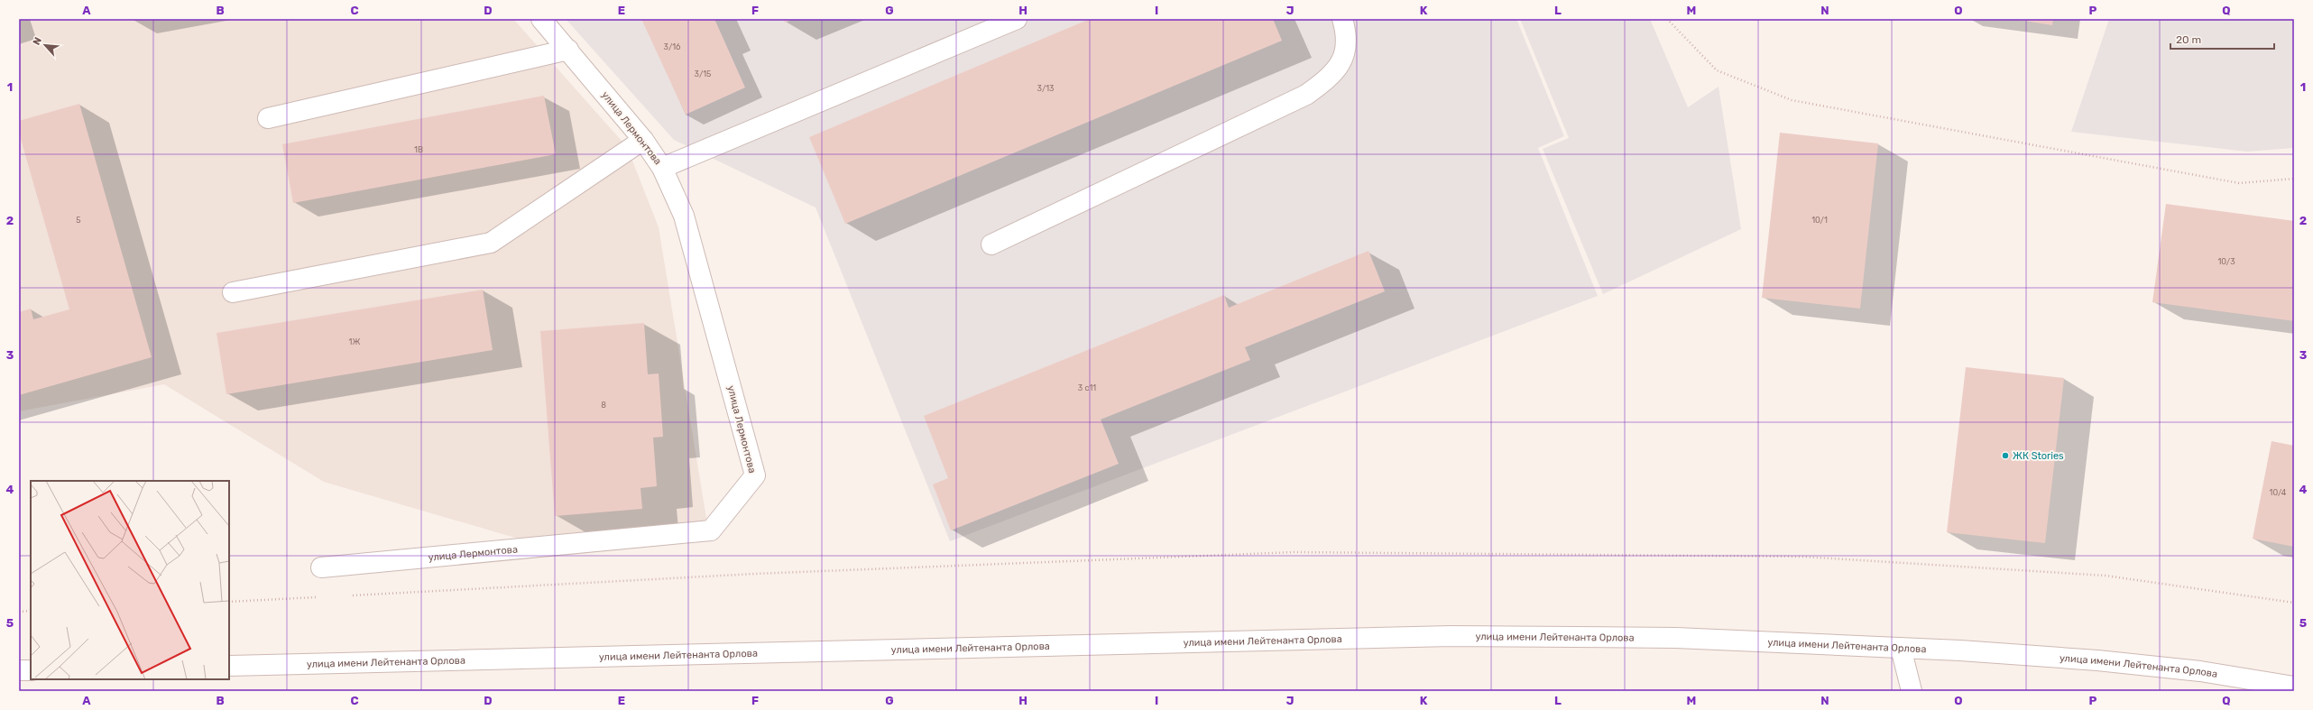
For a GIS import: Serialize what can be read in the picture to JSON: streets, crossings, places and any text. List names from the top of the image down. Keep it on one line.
{"streets":{"main road":["улица Лермонтова","улица имени Лейтенанта Орлова"]},"places":["ЖК Stories"],"house_numbers":["3/16","3/15","3/13","1В","5","10/1","10/3","1Ж","3 с11","8","10/4"],"scale_bar":"20 m","north":"top left","grid":{"columns":["A","B","C","D","E","F","G","H","I","J","K","L","M","N","O","P","Q"],"rows":["1","2","3","4","5"]}}
